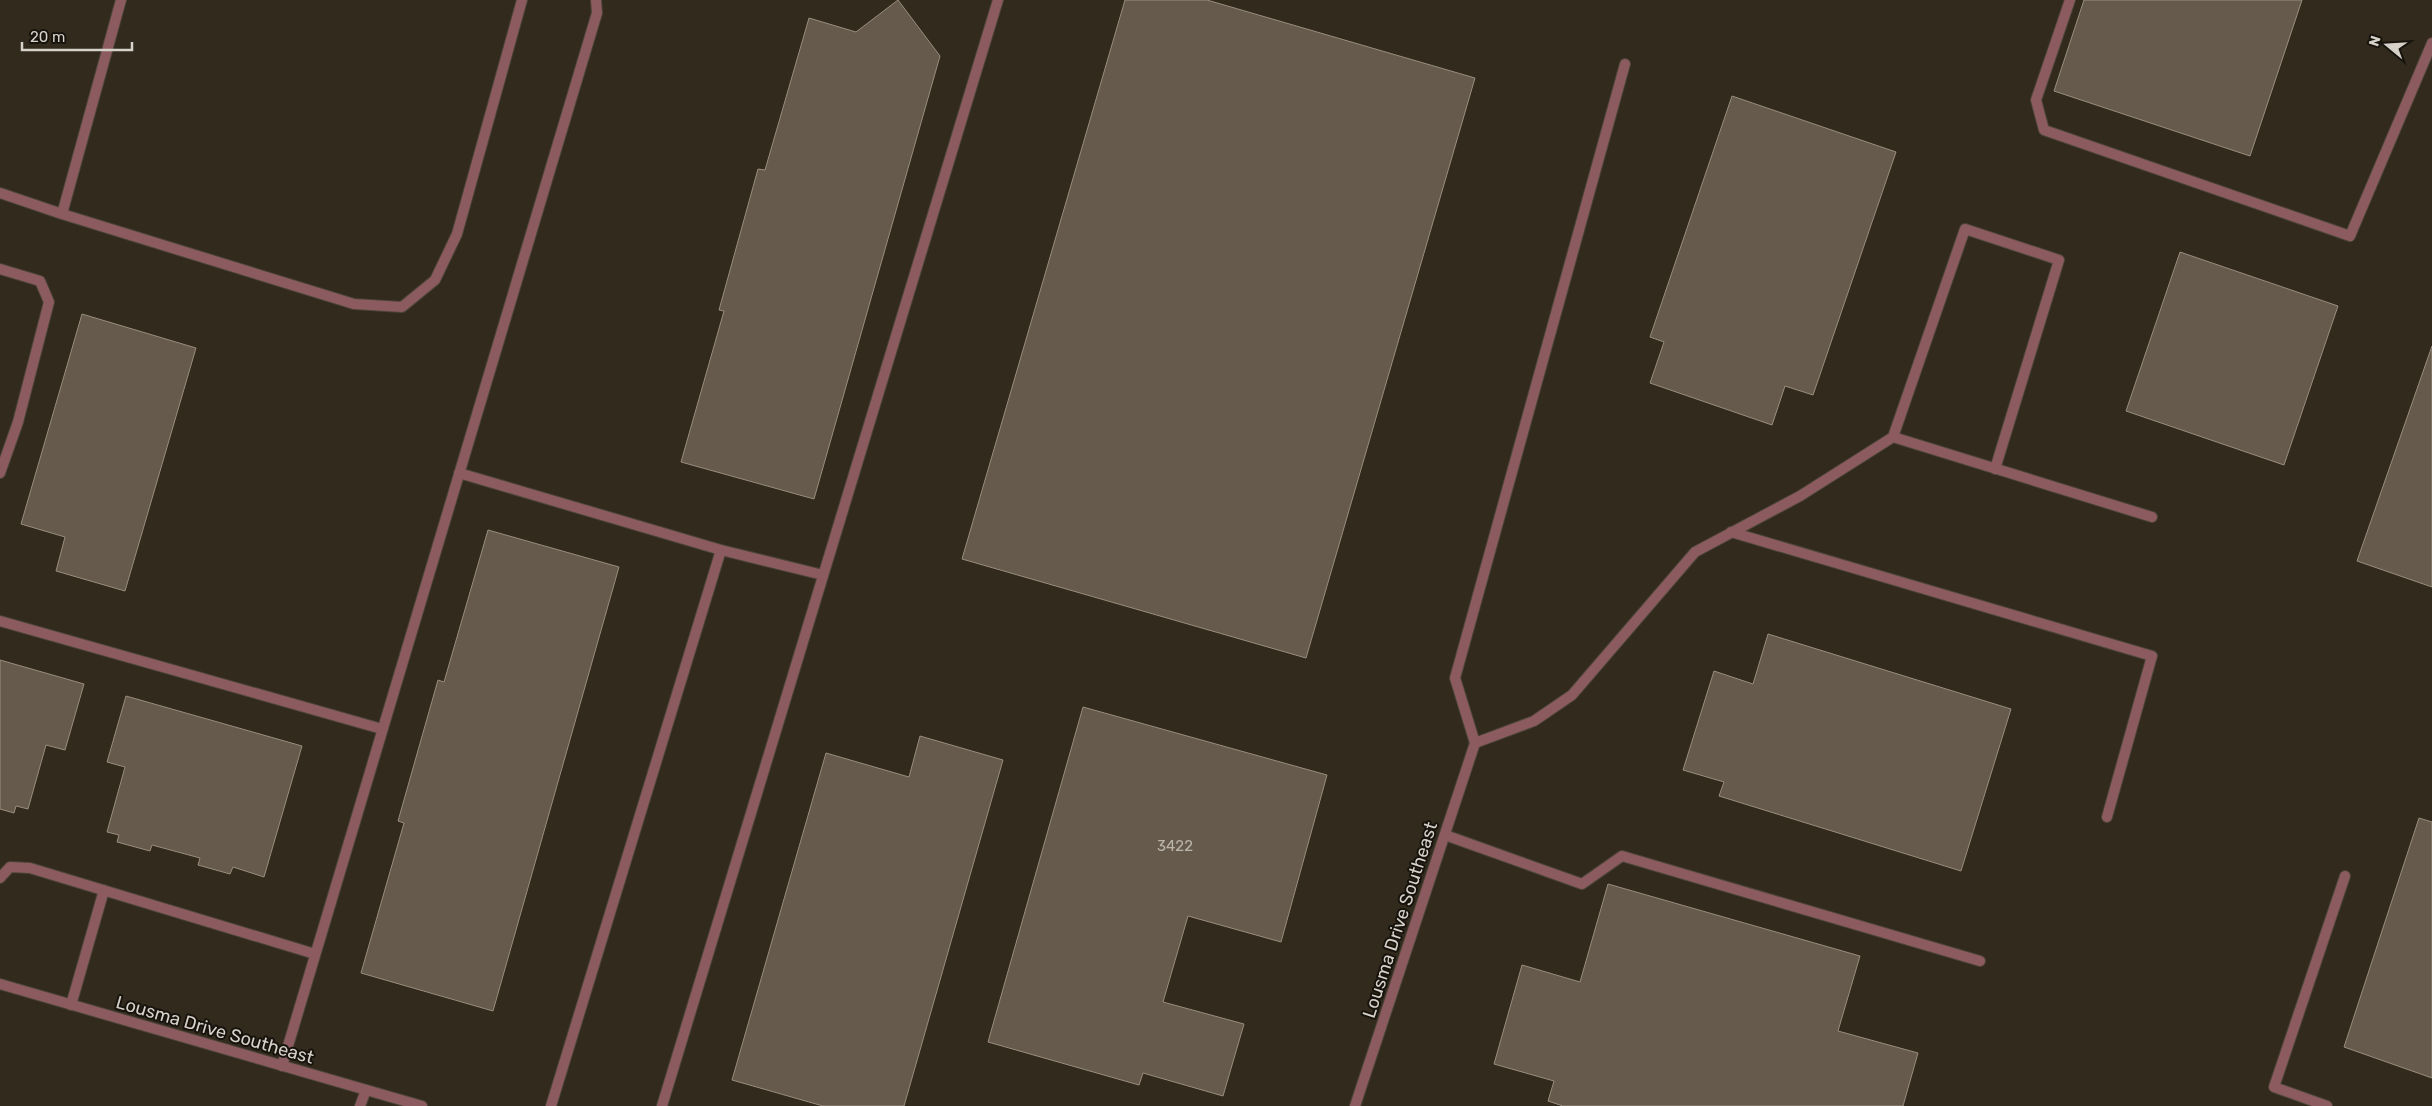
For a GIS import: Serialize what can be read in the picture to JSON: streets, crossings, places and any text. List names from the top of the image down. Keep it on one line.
{"streets":{"street":["Lousma Drive Southeast"]},"house_numbers":["3422"],"scale_bar":"20 m","north":"left"}
